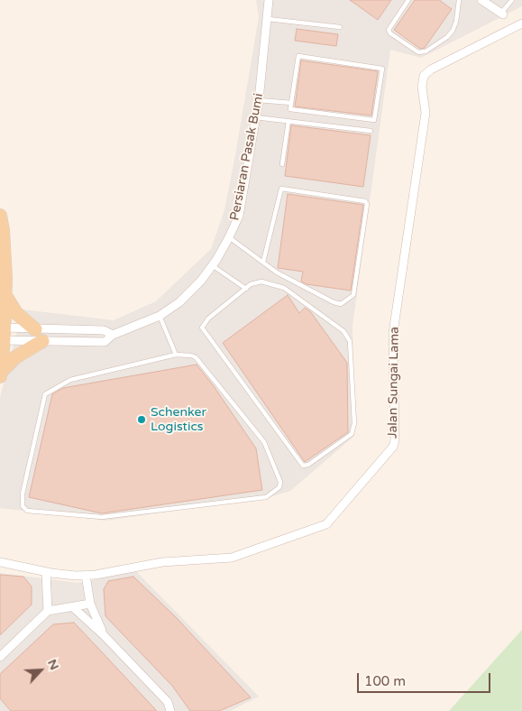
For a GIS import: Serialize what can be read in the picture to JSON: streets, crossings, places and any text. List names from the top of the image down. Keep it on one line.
{"streets":{"street":["Persiaran Pasak Bumi","Jalan Sungai Lama"]},"places":["Schenker Logistics"],"scale_bar":"100 m","north":"top right"}
